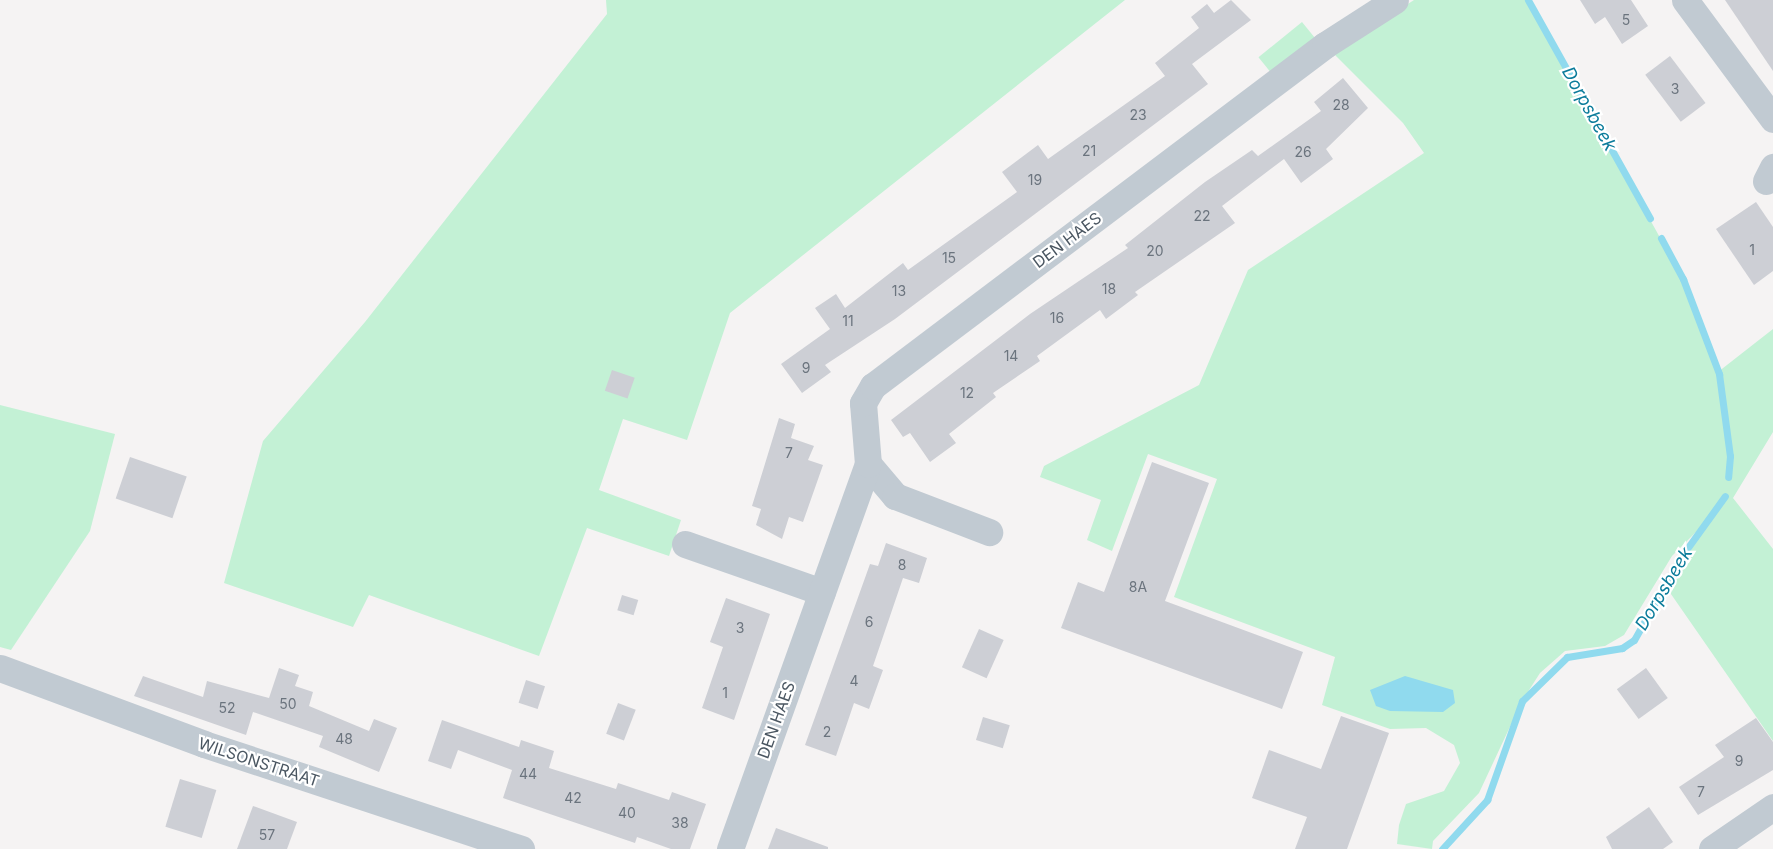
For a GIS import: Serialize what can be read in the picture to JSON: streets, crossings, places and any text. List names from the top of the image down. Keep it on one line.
{"streets":{"street":["DEN HAES","WILSONSTRAAT"]},"water":["Dorpsbeek"],"house_numbers":["5","3","28","23","21","26","19","22","1","20","15","18","13","16","11","14","9","12","7","8","8A","6","3","4","1","50","52","2","48","9","44","7","42","40","38","57"]}
